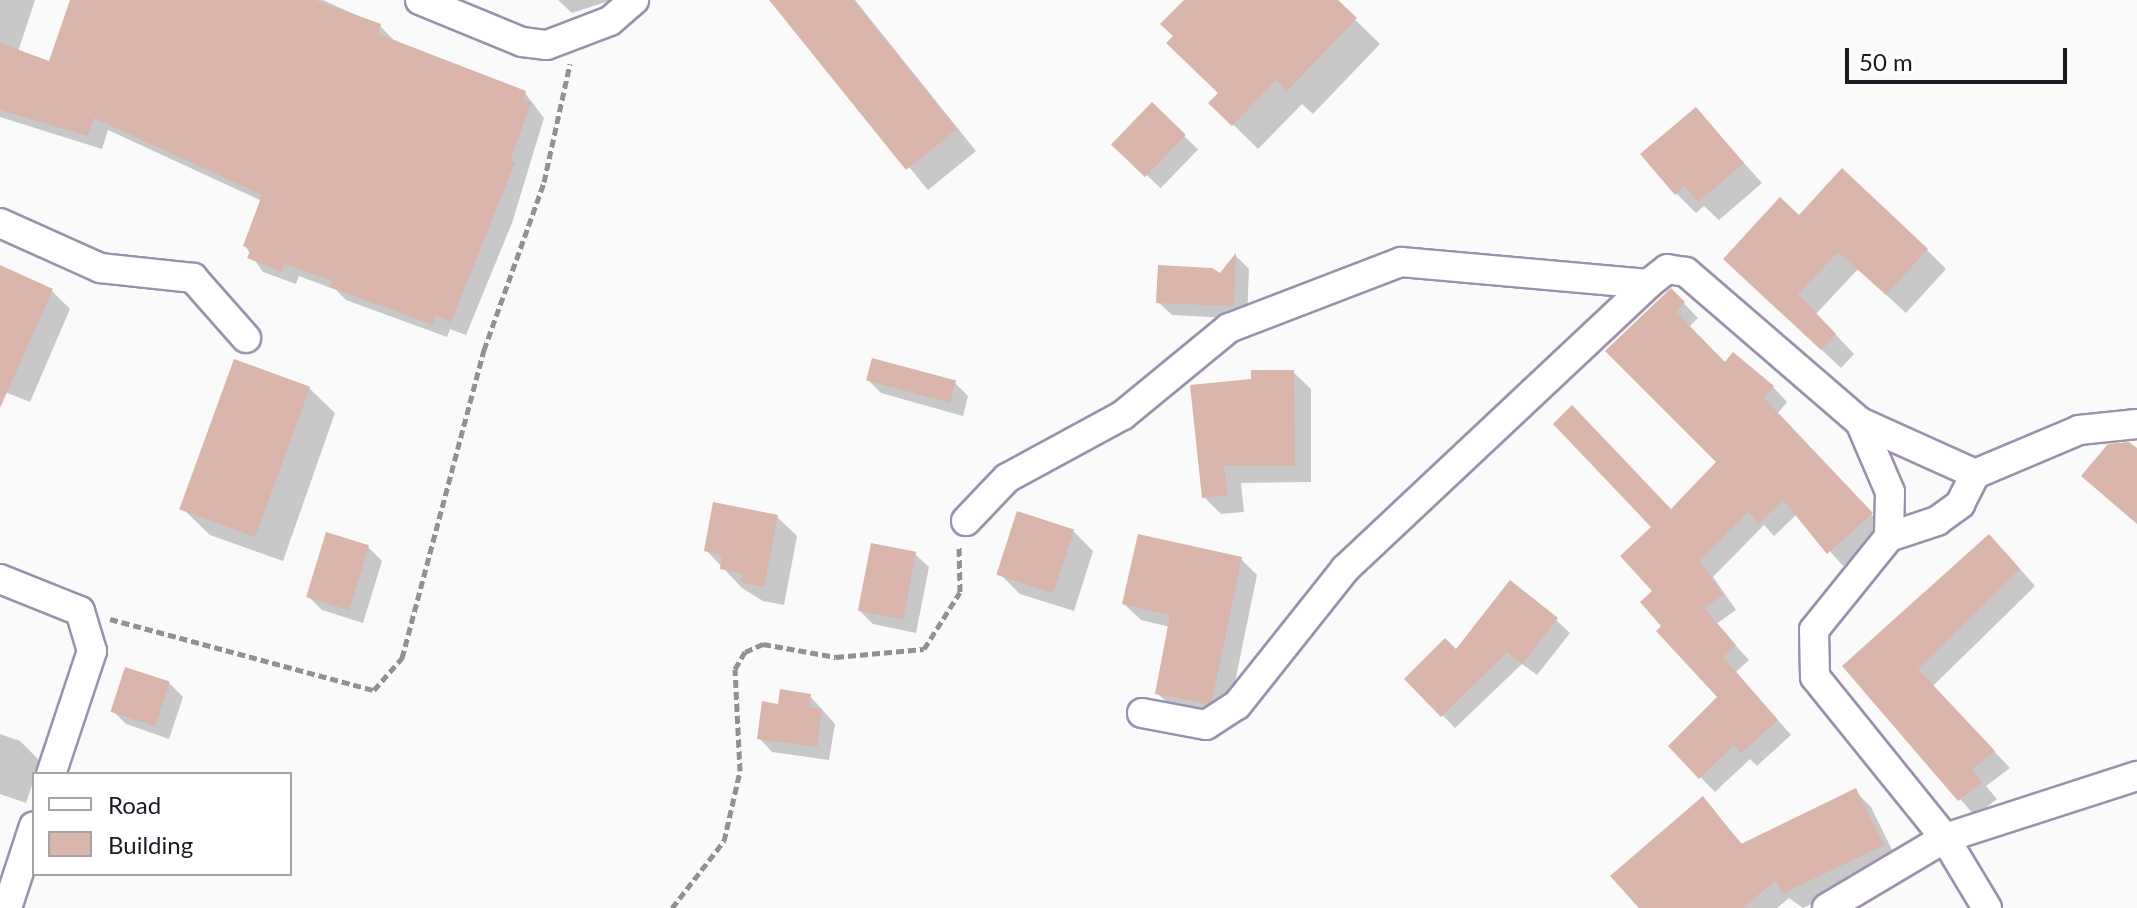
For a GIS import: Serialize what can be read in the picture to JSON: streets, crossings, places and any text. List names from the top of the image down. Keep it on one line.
{"legend":["Road","Building"],"scale_bar":"50 m"}
